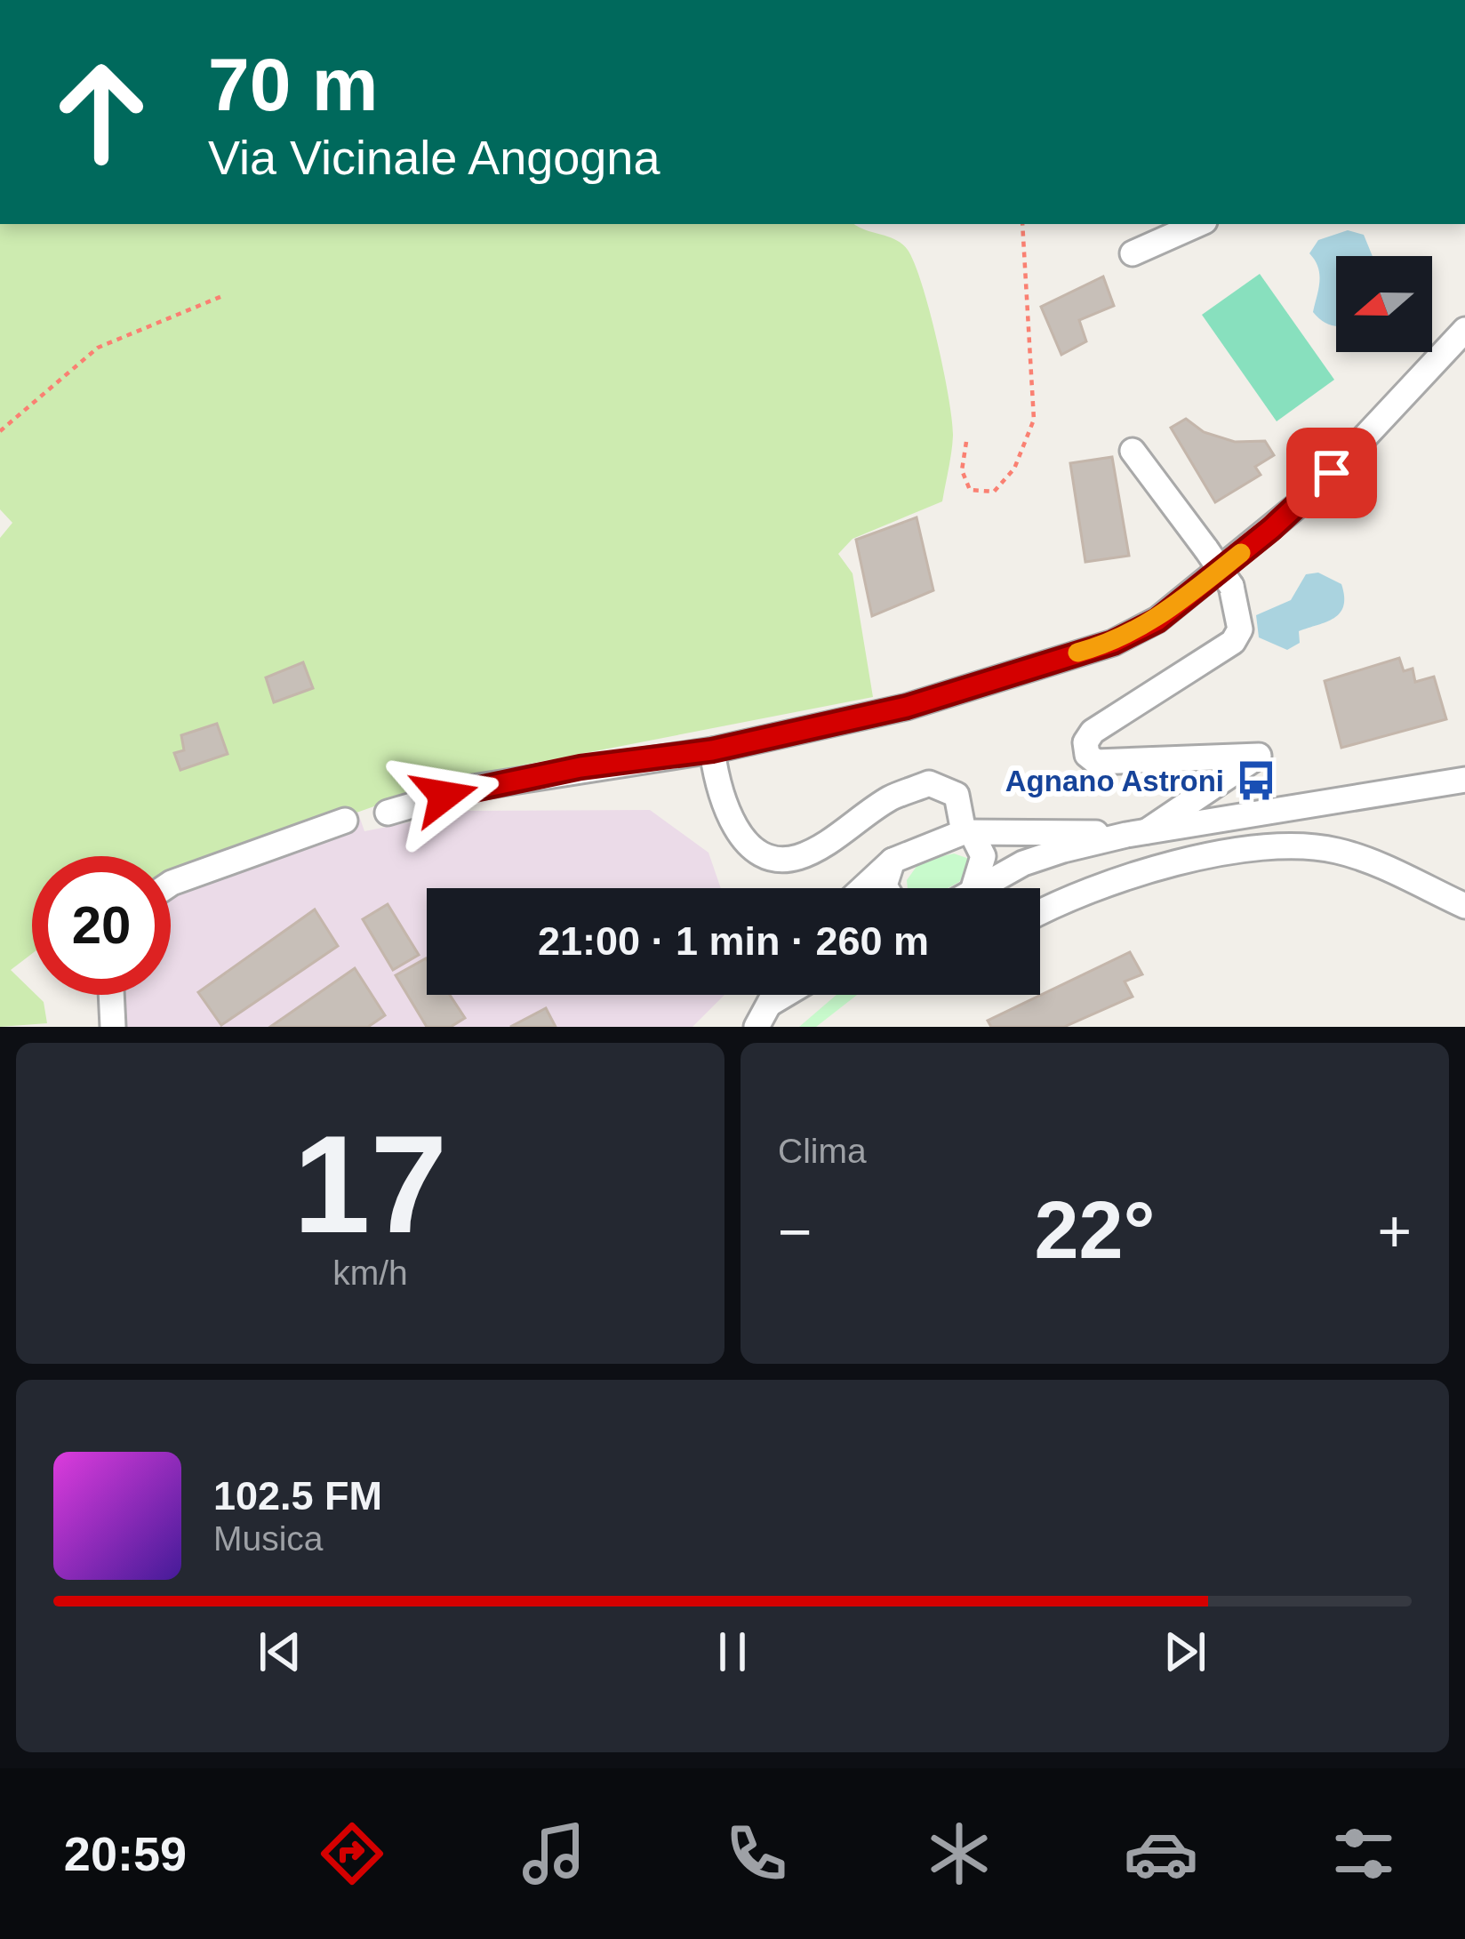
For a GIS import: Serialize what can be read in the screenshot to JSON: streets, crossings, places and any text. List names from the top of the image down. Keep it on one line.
{"places":{"bus stop":["Agnano Astroni"]},"north":"left","page":{"turn":["70 m","Via Vicinale Angogna"],"limit":"20","trip":"21:00 · 1 min · 260 m","tile":[["17","km/h"],"Clima"],"heat":["−","22°","+"],"song":["102.5 FM","Musica"],"tabs":"20:59"}}
